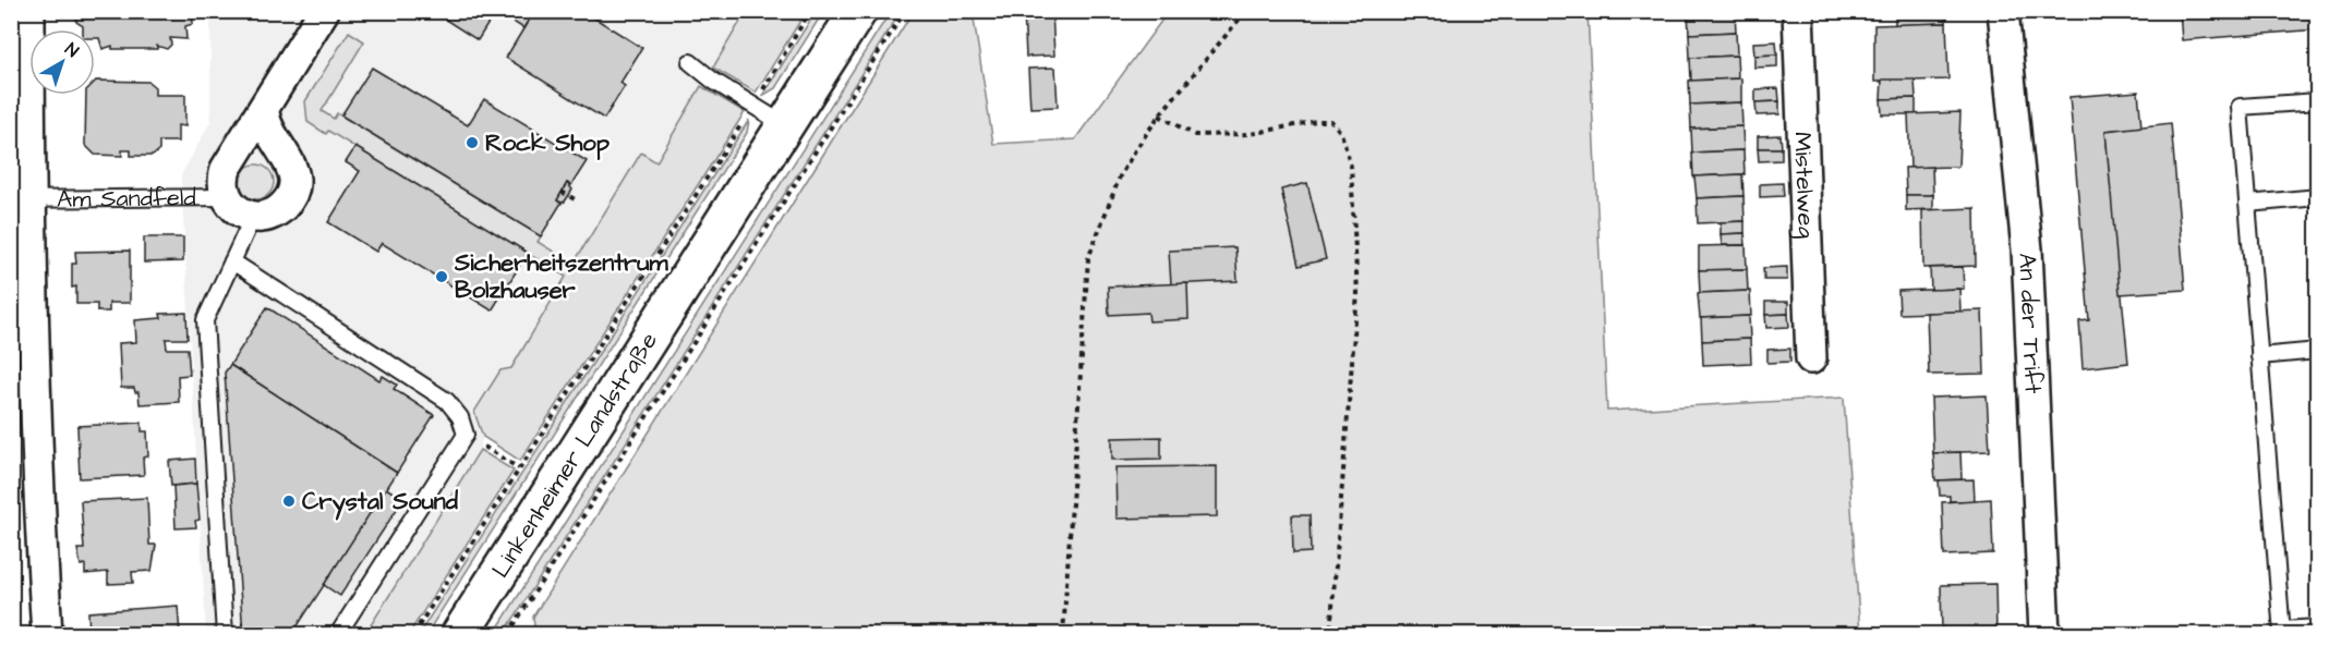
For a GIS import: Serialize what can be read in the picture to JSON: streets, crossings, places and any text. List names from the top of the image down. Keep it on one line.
{"streets":{"main road":["Linkenheimer Landstraße"],"street":["Mistelweg","Am Sandfeld","An der Trift"]},"places":["Rock Shop","Sicherheitszentrum Bolzhauser","Crystal Sound"],"north":"top right"}
